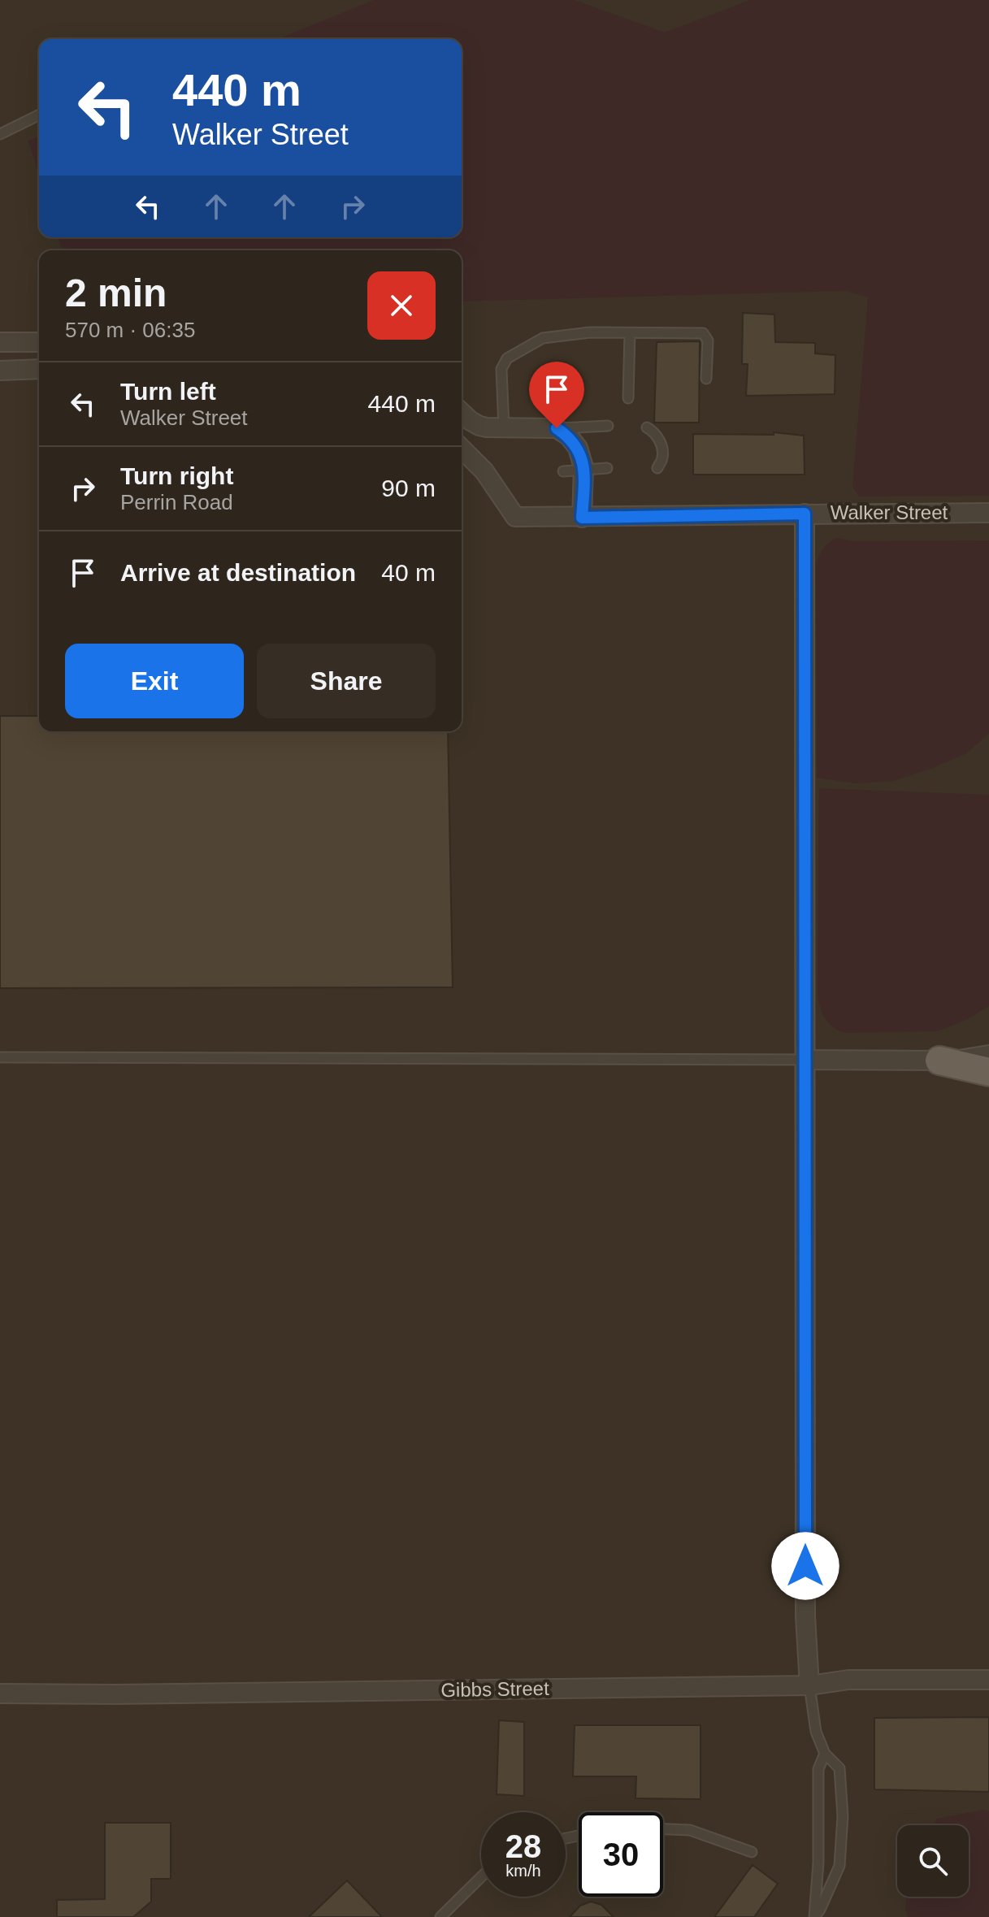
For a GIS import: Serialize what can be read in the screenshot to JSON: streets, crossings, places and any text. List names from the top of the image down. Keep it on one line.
{"streets":{"street":["Walker Street","Gibbs Street"]},"page":{"turn":["440 m","Walker Street"],"heading":["2 min","570 m · 06:35"],"list":[{"name":"Turn left","note":"Walker Street","value":"440 m"},{"name":"Turn right","note":"Perrin Road","value":"90 m"},{"name":"Arrive at destination","value":"40 m"}],"buttons":["Exit","Share"],"speed":"28 km/h","limit":"30"}}
